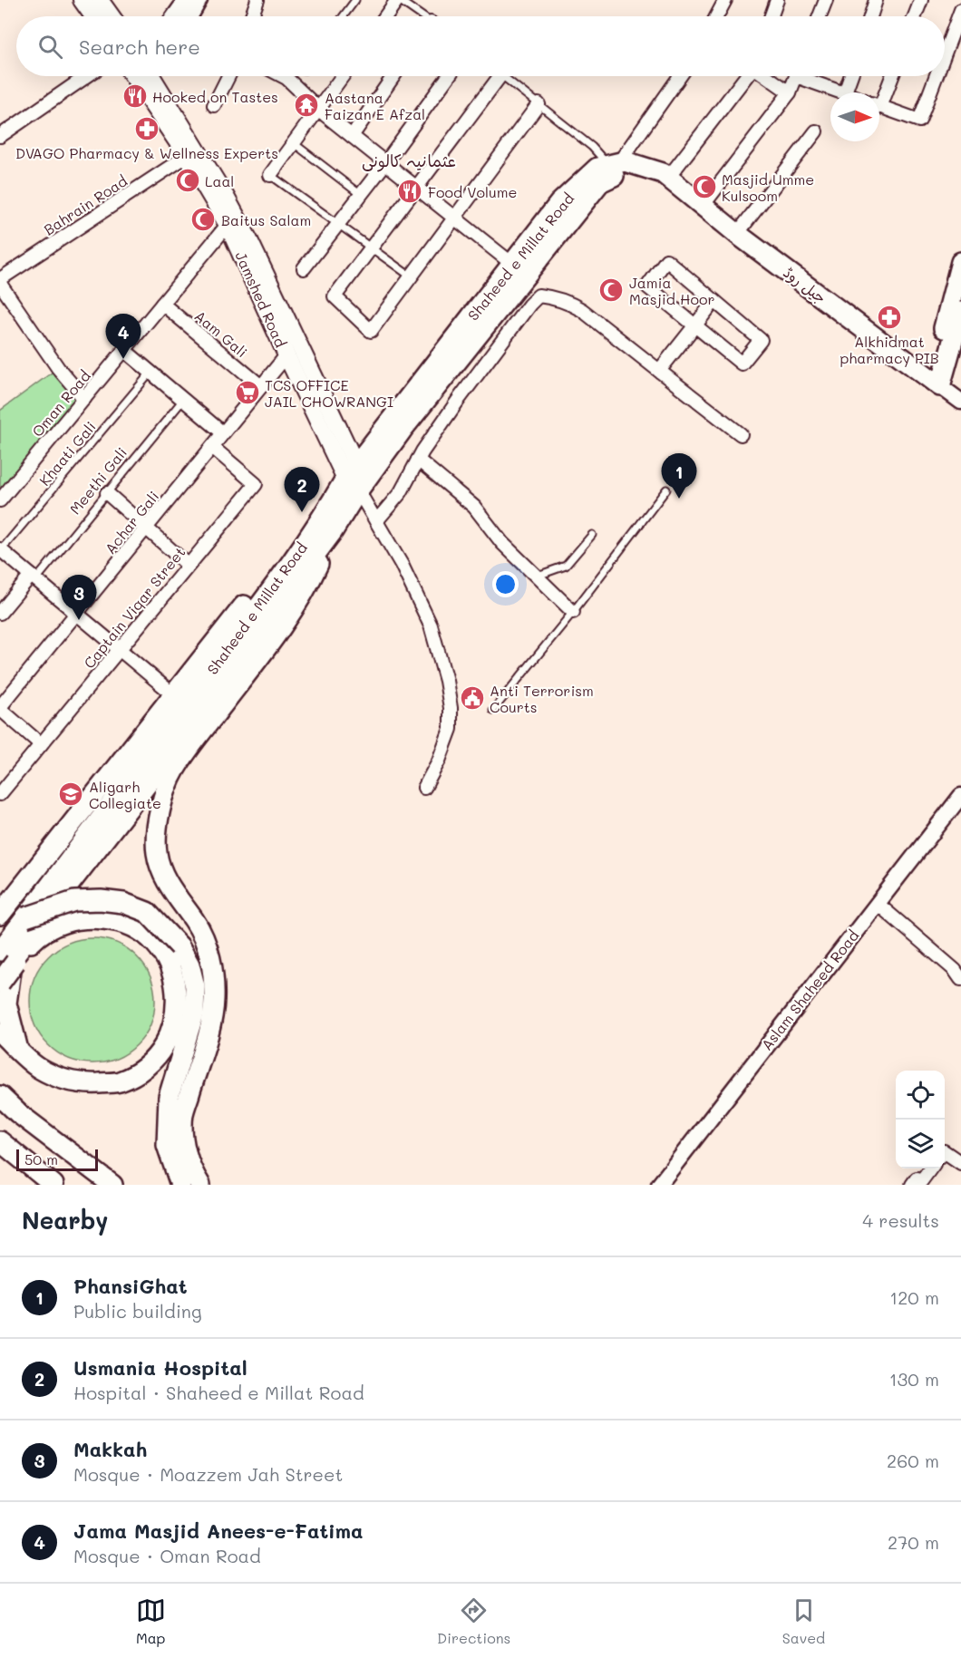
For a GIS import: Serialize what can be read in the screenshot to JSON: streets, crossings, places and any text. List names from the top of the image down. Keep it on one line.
{"streets":{"main road":["Shaheed e Millat Road","جیل روڈ","Jamshed Road"],"street":["Bahrain Road","Aam Gali","Oman Road","Meethi Gali","Achar Gali","Captain Viqar Street","Aslam Shaheed Road"],"lane":["Khaati Gali"]},"crossings":[["Bahrain Road","Jamshed Road"],["Shaheed e Millat Road","جیل روڈ"],["Shaheed e Millat Road","Jamshed Road"],["Jamshed Road","Oman Road"],["Jamshed Road","Achar Gali"],["Aam Gali","Oman Road"],["Aam Gali","Achar Gali"],["Achar Gali","Captain Viqar Street"]],"districts":["عثمانیہ کالونی"],"places":{"restaurant":["Hooked on Tastes","Food Volume"],"temple":["Aastana Faizan E Afzal"],"pharmacy":["DVAGO Pharmacy & Wellness Experts","Alkhidmat pharmacy PIB"],"mosque":["Laal","Masjid Umme Kulsoom","Baitus Salam","Jamia Masjid Hoor"],"supermarket":["TCS OFFICE JAIL CHOWRANGI"],"public building":["Anti Terrorism Courts"],"school or university":["Aligarh Collegiate"]},"scale_bar":"50 m","north":"right","page":{"search":"Search here","pins":["4","1","2","3"],"scale":"50 m","heading":["Nearby","4 results"],"list":[{"mark":"1","name":"PhansiGhat","note":"Public building","value":"120 m"},{"mark":"2","name":"Usmania Hospital","note":"Hospital · Shaheed e Millat Road","value":"130 m"},{"mark":"3","name":"Makkah","note":"Mosque · Moazzem Jah Street","value":"260 m"},{"mark":"4","name":"Jama Masjid Anees-e-Fatima","note":"Mosque · Oman Road","value":"270 m"}],"nav":["Map","Directions","Saved"]}}
